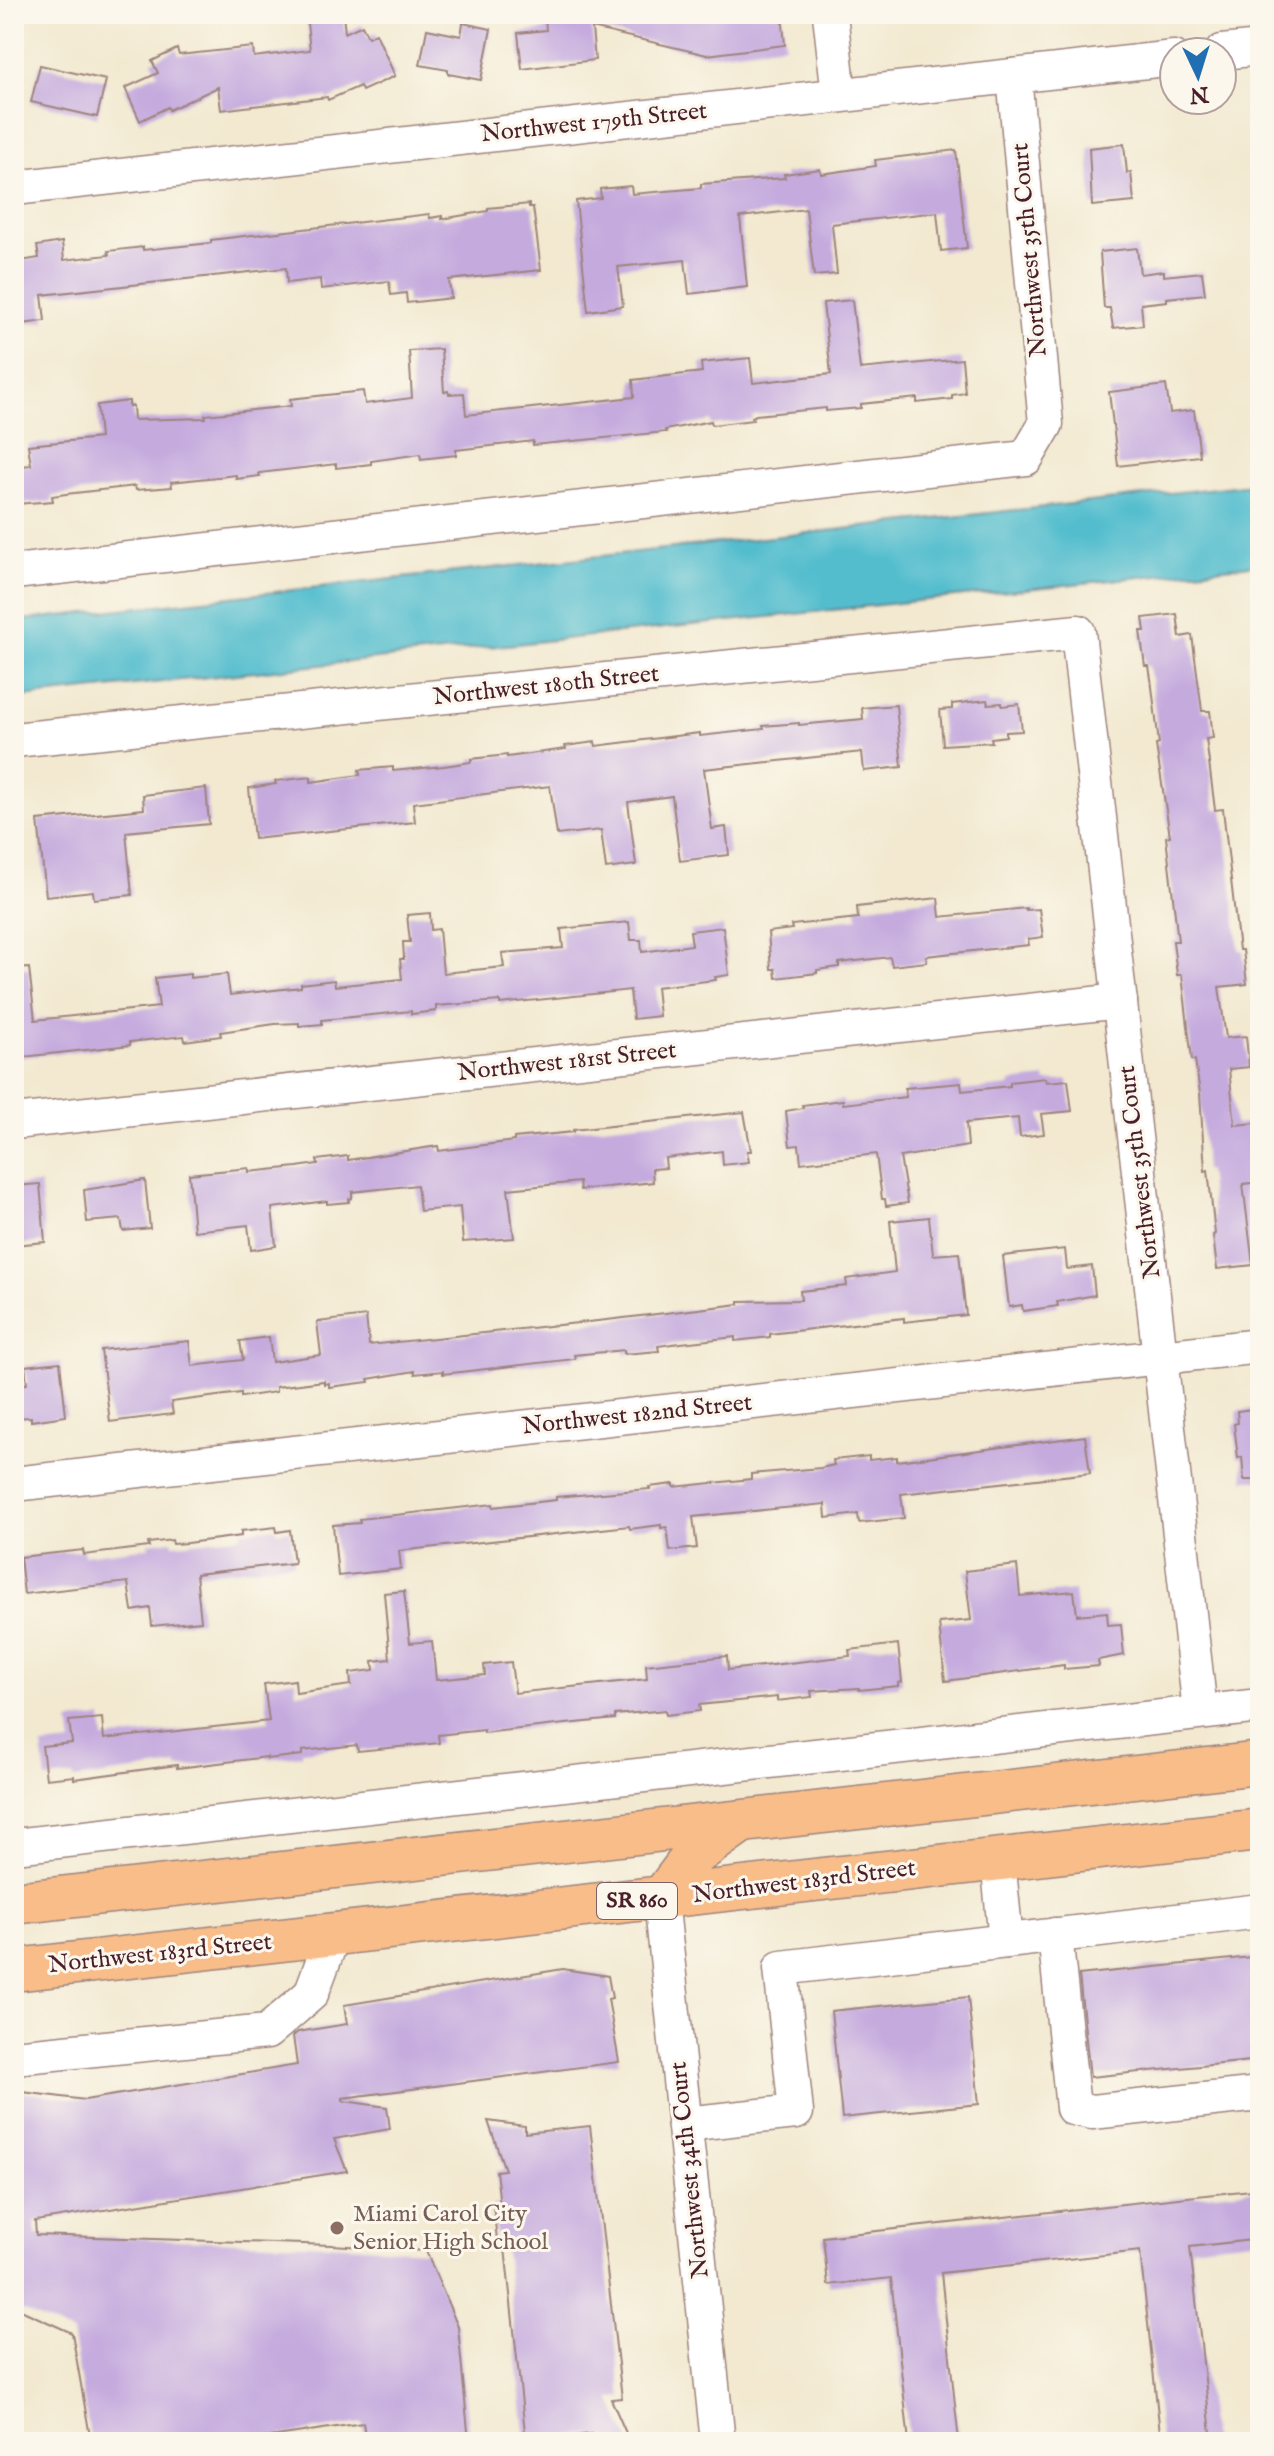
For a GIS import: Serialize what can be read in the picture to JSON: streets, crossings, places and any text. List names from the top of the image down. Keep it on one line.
{"streets":{"main road":["Northwest 183rd Street","SR 860"],"street":["Northwest 179th Street","Northwest 35th Court","Northwest 180th Street","Northwest 181st Street","Northwest 182nd Street","Northwest 34th Court"]},"crossings":[["Northwest 179th Street","Northwest 35th Court"],["Northwest 35th Court","Northwest 180th Street"],["Northwest 35th Court","Northwest 181st Street"],["Northwest 35th Court","Northwest 182nd Street"],["Northwest 183rd Street","Northwest 34th Court"]],"places":["Miami Carol City Senior High School"],"north":"bottom"}
